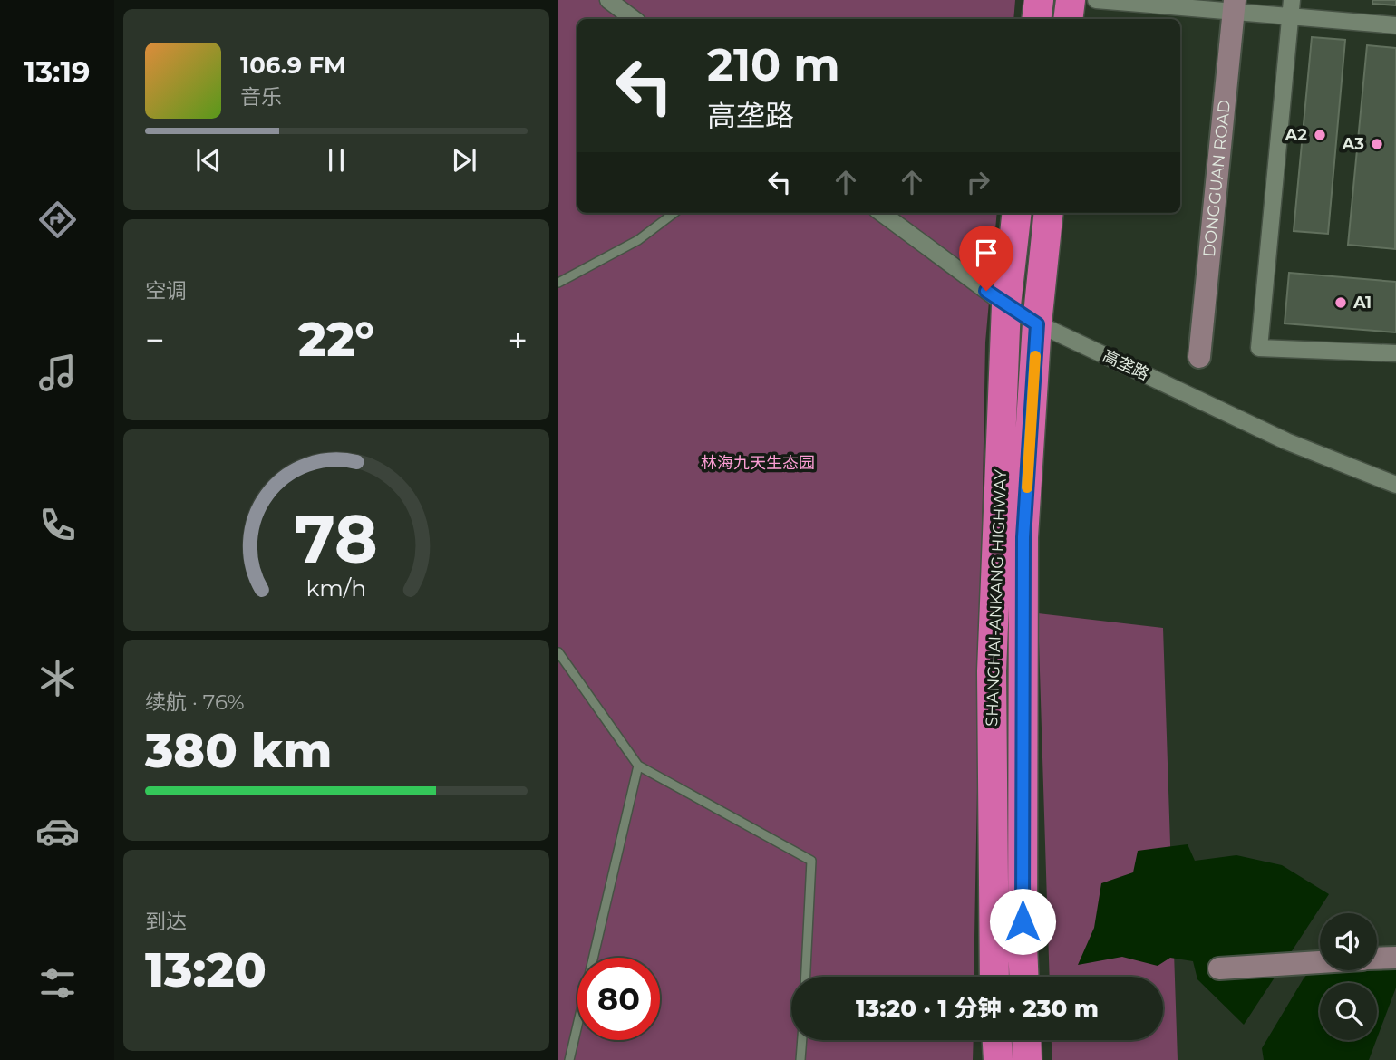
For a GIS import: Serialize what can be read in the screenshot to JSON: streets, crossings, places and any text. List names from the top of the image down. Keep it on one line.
{"streets":{"highway":["SHANGHAI-ANKANG HIGHWAY"],"street":["DONGGUAN ROAD","高垄路"]},"crossings":[["高垄路","SHANGHAI-ANKANG HIGHWAY"]],"parks":["林海九天生态园"],"places":["A2","A3","A1"],"page":{"tabs":"13:19","turn":["210 m","高垄路"],"song":["106.9 FM","音乐"],"tile":["空调",["续航 · 76%","380 km"],["到达","13:20"]],"heat":["−","22°","+"],"limit":"80","trip":"13:20 · 1 分钟 · 230 m","gauge":["78","km/h"]}}
